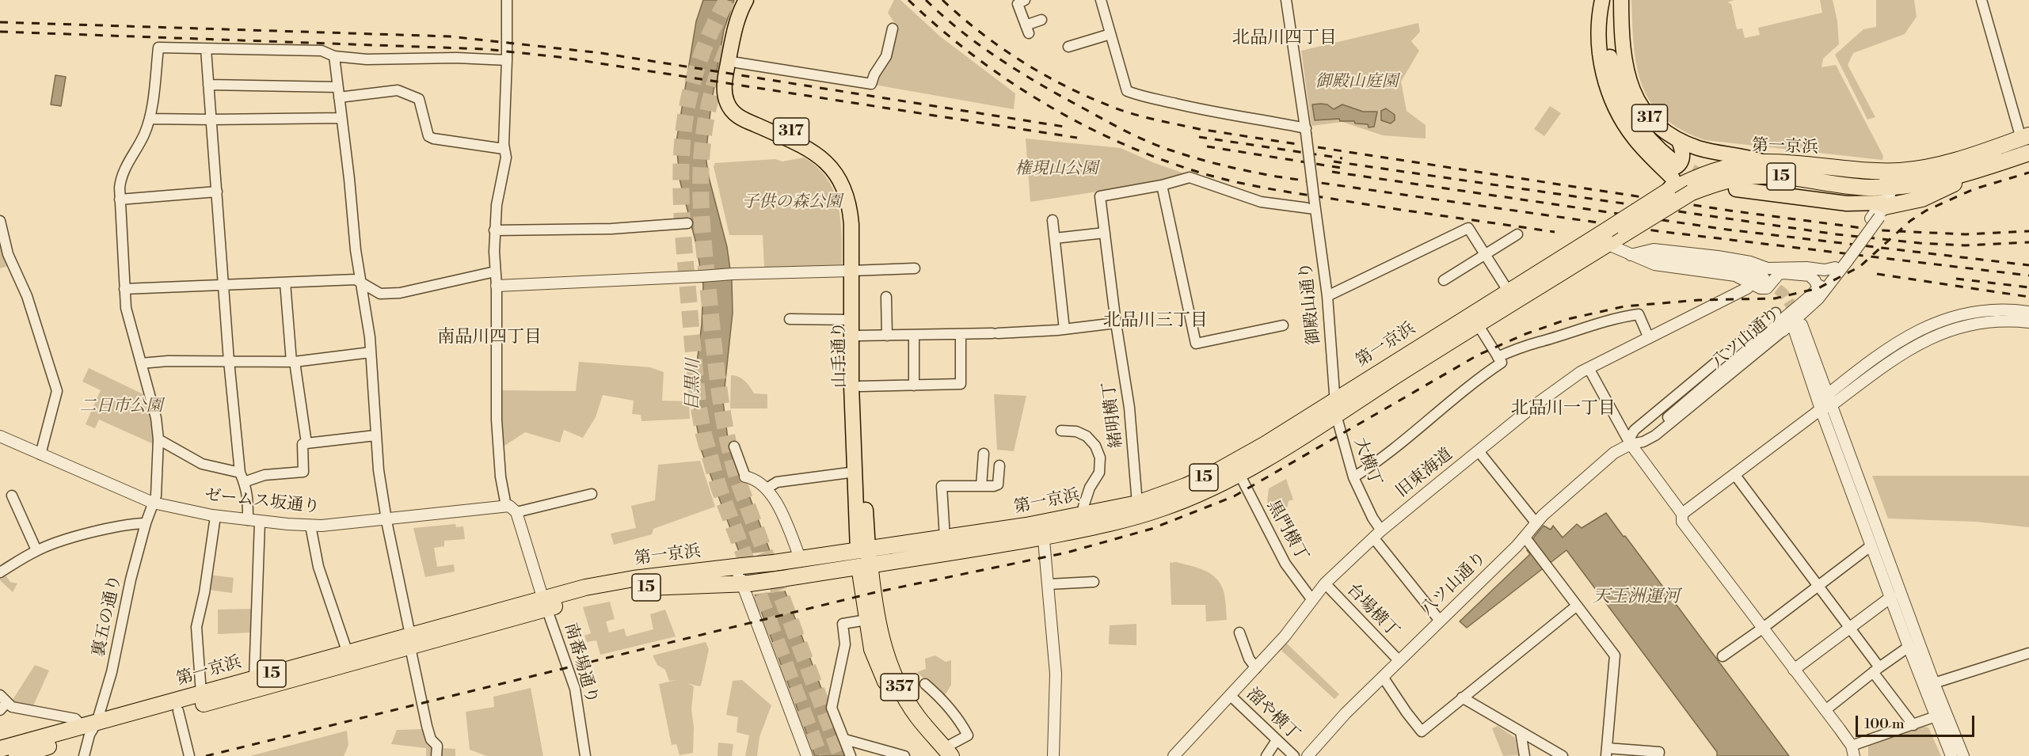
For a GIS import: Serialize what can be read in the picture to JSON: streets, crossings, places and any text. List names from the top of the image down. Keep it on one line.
{"streets":{"highway":["第一京浜","15","山手通り","357"],"main road":["317"],"street":["御殿山通り","八ツ山通り","緒明横丁","大横丁","旧東海道","ゼームス坂通り","黒門横丁","台場横丁","裏五の通り","南番場通り","溜や横丁"]},"crossings":[["317","第一京浜"],["第一京浜","御殿山通り"],["第一京浜","山手通り"],["第一京浜","緒明横丁"],["第一京浜","大横丁"],["第一京浜","黒門横丁"],["第一京浜","裏五の通り"],["第一京浜","南番場通り"],["御殿山通り","大横丁"],["八ツ山通り","大横丁"],["八ツ山通り","台場横丁"],["大横丁","旧東海道"],["旧東海道","黒門横丁"],["旧東海道","台場横丁"],["旧東海道","溜や横丁"],["ゼームス坂通り","裏五の通り"]],"districts":["北品川四丁目","北品川三丁目","南品川四丁目","北品川一丁目"],"water":["目黒川","天王洲運河"],"parks":["御殿山庭園","権現山公園","子供の森公園","二日市公園"],"scale_bar":"100 m"}
